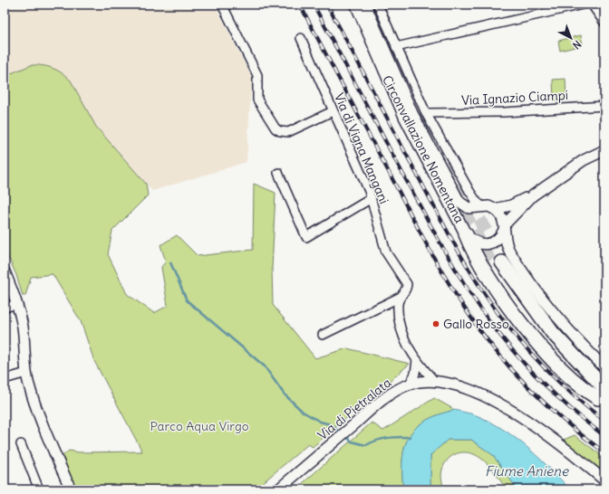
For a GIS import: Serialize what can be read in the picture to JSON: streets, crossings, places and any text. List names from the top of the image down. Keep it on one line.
{"streets":{"main road":["Circonvallazione Nomentana"],"street":["Via Ignazio Ciampi","Via di Vigna Mangani","Via di Pietralata"]},"crossings":[["Via Ignazio Ciampi","Circonvallazione Nomentana"],["Via di Vigna Mangani","Via di Pietralata"]],"water":["Fiume Aniene"],"parks":["Parco Aqua Virgo"],"places":["Gallo Rosso"],"north":"bottom right"}
